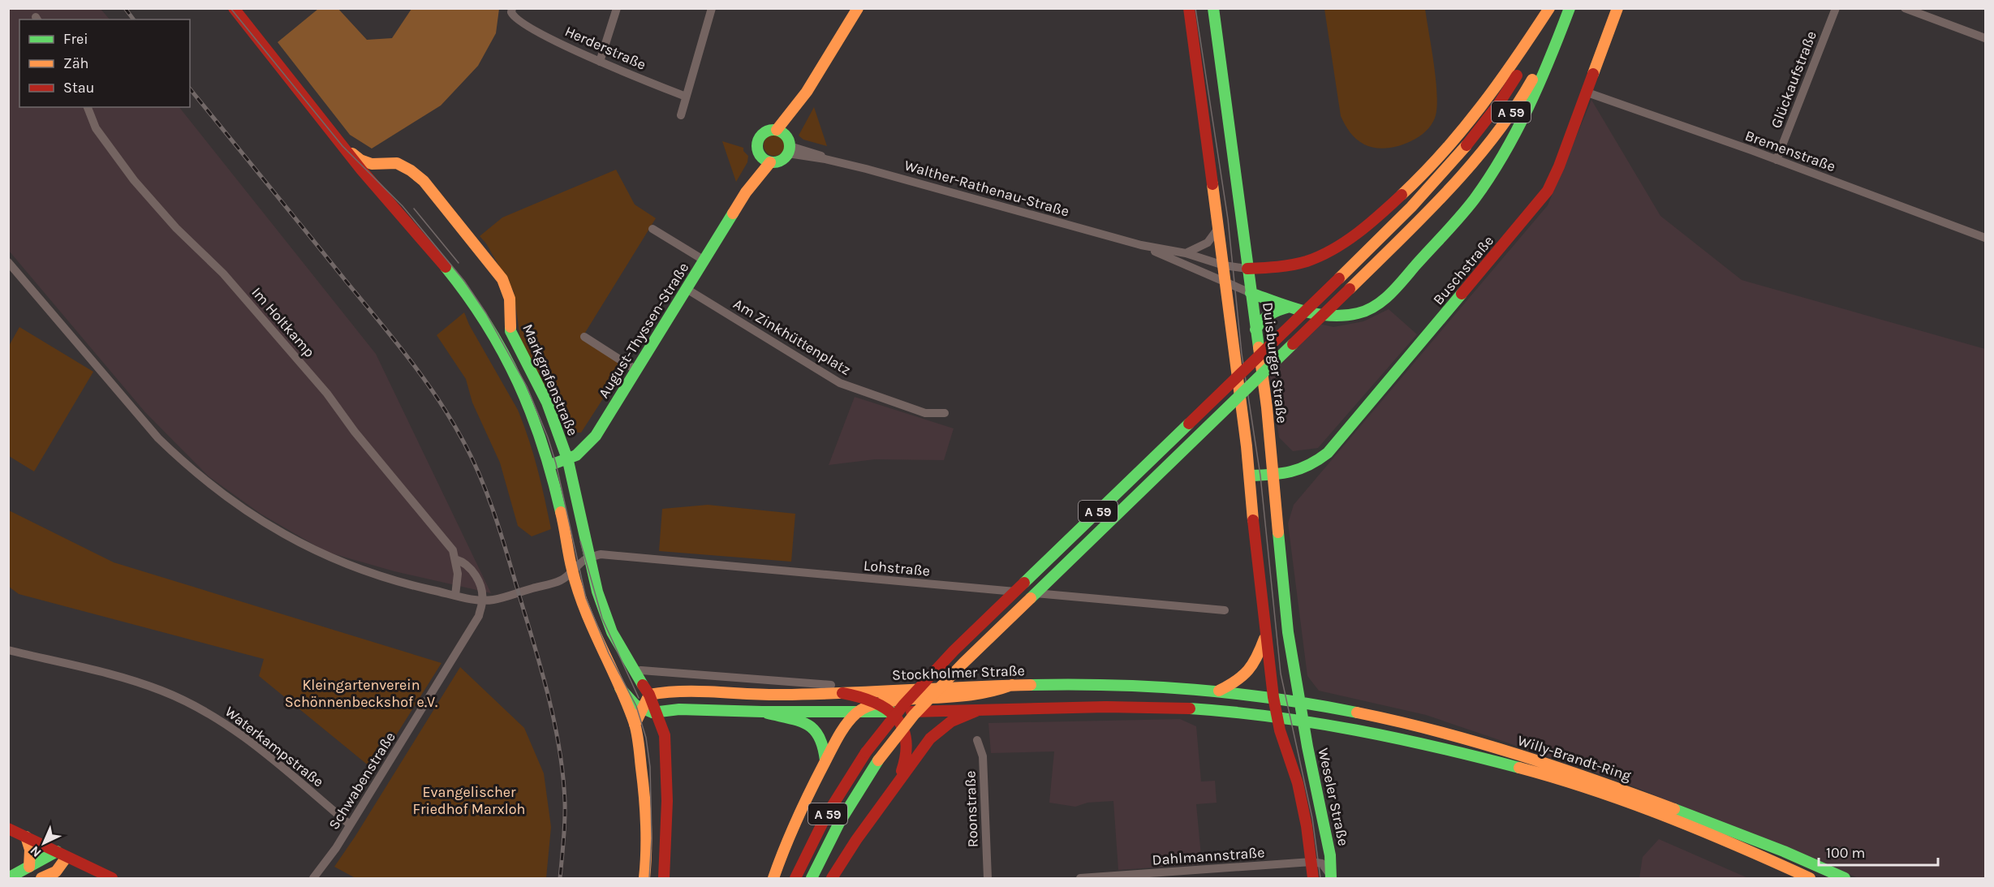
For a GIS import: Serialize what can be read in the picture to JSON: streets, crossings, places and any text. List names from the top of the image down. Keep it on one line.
{"streets":{"main road":["A 59","Buschstraße","August-Thyssen-Straße","Duisburger Straße","Markgrafenstraße","Stockholmer Straße","Willy-Brandt-Ring","Weseler Straße"],"street":["Herderstraße","Glückaufstraße","Bremenstraße","Walther-Rathenau-Straße","Im Holtkamp","Am Zinkhüttenplatz","Lohstraße","Waterkampstraße","Schwabenstraße","Roonstraße","Dahlmannstraße"]},"crossings":[["Glückaufstraße","Bremenstraße"],["Bremenstraße","Buschstraße"],["Walther-Rathenau-Straße","August-Thyssen-Straße"],["Walther-Rathenau-Straße","Duisburger Straße"],["Buschstraße","Duisburger Straße"],["Im Holtkamp","Schwabenstraße"],["August-Thyssen-Straße","Am Zinkhüttenplatz"],["August-Thyssen-Straße","Markgrafenstraße"],["Duisburger Straße","Willy-Brandt-Ring"],["Duisburger Straße","Weseler Straße"],["Markgrafenstraße","Lohstraße"],["Markgrafenstraße","Stockholmer Straße"],["Stockholmer Straße","Willy-Brandt-Ring"],["Waterkampstraße","Schwabenstraße"],["Willy-Brandt-Ring","Weseler Straße"]],"parks":["Kleingartenverein Schönnenbeckshof e.V.","Evangelischer Friedhof Marxloh"],"legend":["Frei","Zäh","Stau"],"scale_bar":"100 m","north":"bottom left"}
